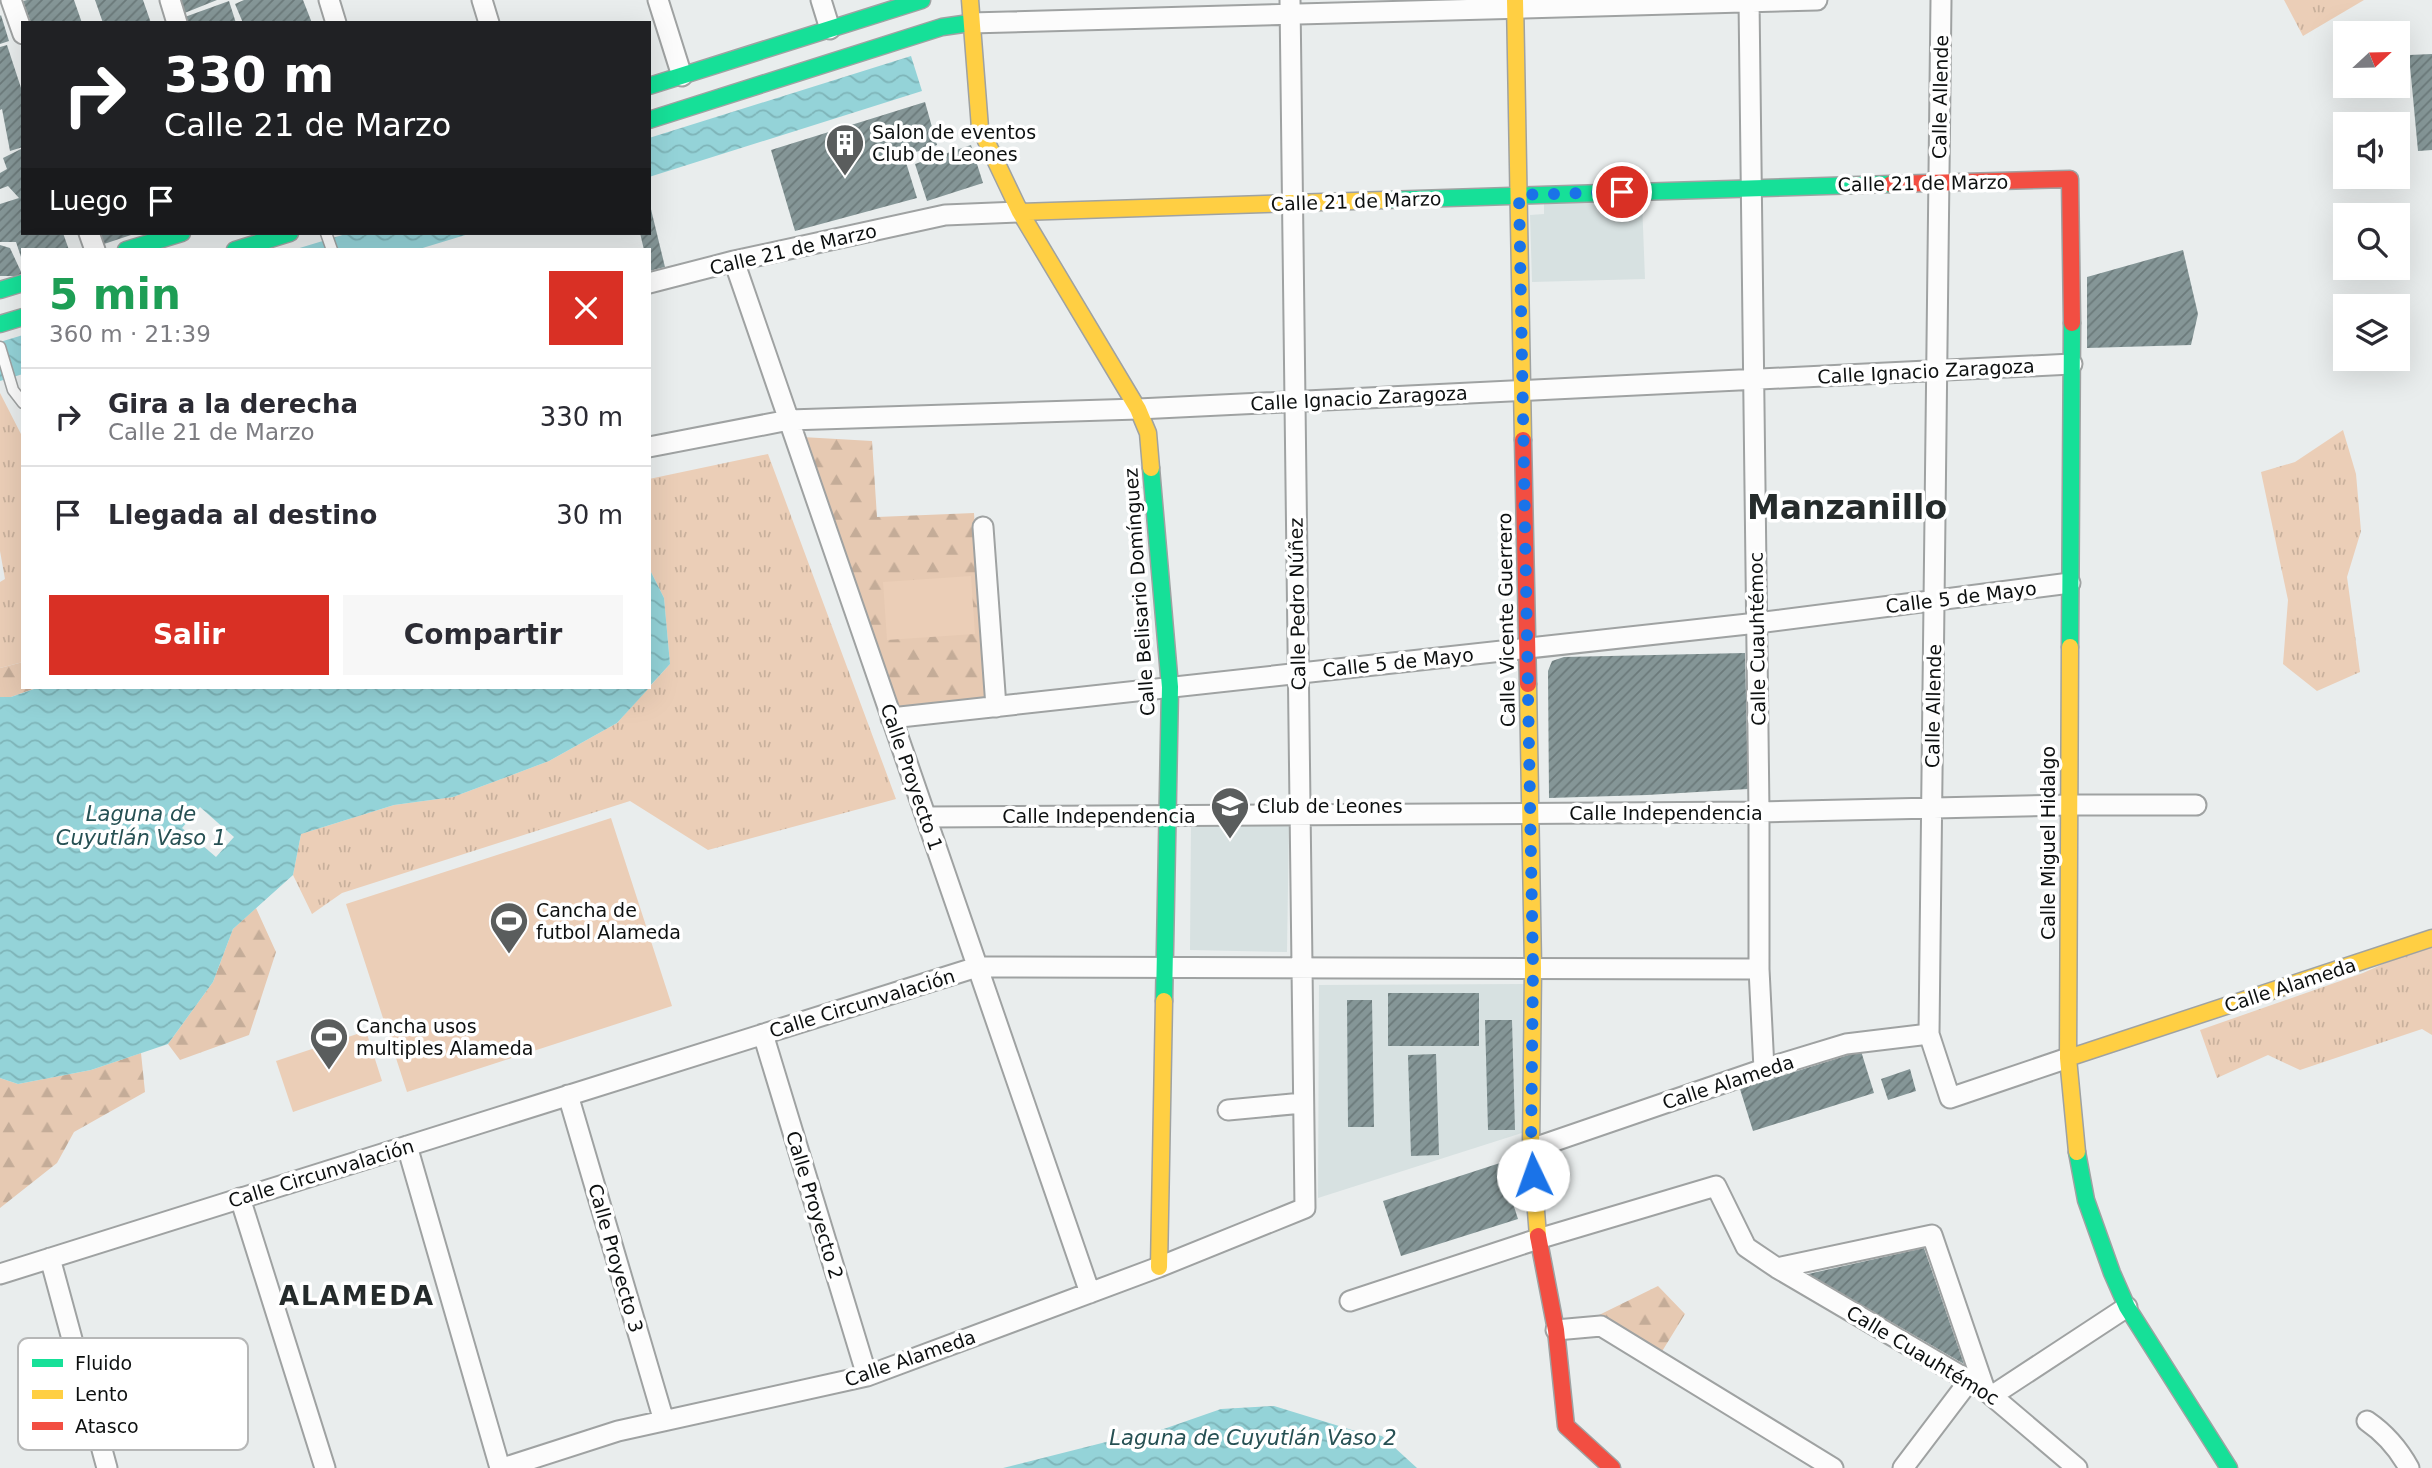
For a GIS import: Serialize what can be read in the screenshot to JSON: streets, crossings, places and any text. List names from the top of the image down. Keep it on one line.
{"streets":{"street":["Calle Allende","Calle 21 de Marzo","Calle Ignacio Zaragoza","Calle Belisario Domínguez","Calle 5 de Mayo","Calle Pedro Núñez","Calle Vicente Guerrero","Calle Cuauhtémoc","Calle Proyecto 1","Calle Independencia","Calle Miguel Hidalgo","Calle Alameda","Calle Circunvalación","Calle Proyecto 2","Calle Proyecto 3"]},"crossings":[["Calle Allende","Calle 21 de Marzo"],["Calle Allende","Calle Ignacio Zaragoza"],["Calle Allende","Calle 5 de Mayo"],["Calle Allende","Calle Independencia"],["Calle Allende","Calle Miguel Hidalgo"],["Calle Allende","Calle Alameda"],["Calle 21 de Marzo","Calle Belisario Domínguez"],["Calle 21 de Marzo","Calle Pedro Núñez"],["Calle 21 de Marzo","Calle Vicente Guerrero"],["Calle 21 de Marzo","Calle Cuauhtémoc"],["Calle 21 de Marzo","Calle Proyecto 1"],["Calle 21 de Marzo","Calle Miguel Hidalgo"],["Calle Ignacio Zaragoza","Calle Belisario Domínguez"],["Calle Ignacio Zaragoza","Calle Pedro Núñez"],["Calle Ignacio Zaragoza","Calle Vicente Guerrero"],["Calle Ignacio Zaragoza","Calle Cuauhtémoc"],["Calle Ignacio Zaragoza","Calle Proyecto 1"],["Calle Ignacio Zaragoza","Calle Miguel Hidalgo"],["Calle Belisario Domínguez","Calle 5 de Mayo"],["Calle Belisario Domínguez","Calle Independencia"],["Calle Belisario Domínguez","Calle Alameda"],["Calle Belisario Domínguez","Calle Circunvalación"],["Calle 5 de Mayo","Calle Pedro Núñez"],["Calle 5 de Mayo","Calle Vicente Guerrero"],["Calle 5 de Mayo","Calle Cuauhtémoc"],["Calle 5 de Mayo","Calle Proyecto 1"],["Calle 5 de Mayo","Calle Miguel Hidalgo"],["Calle Pedro Núñez","Calle Independencia"],["Calle Pedro Núñez","Calle Alameda"],["Calle Pedro Núñez","Calle Circunvalación"],["Calle Vicente Guerrero","Calle Cuauhtémoc"],["Calle Vicente Guerrero","Calle Independencia"],["Calle Vicente Guerrero","Calle Alameda"],["Calle Vicente Guerrero","Calle Circunvalación"],["Calle Cuauhtémoc","Calle Independencia"],["Calle Cuauhtémoc","Calle Alameda"],["Calle Cuauhtémoc","Calle Circunvalación"],["Calle Proyecto 1","Calle Independencia"],["Calle Proyecto 1","Calle Alameda"],["Calle Proyecto 1","Calle Circunvalación"],["Calle Independencia","Calle Miguel Hidalgo"],["Calle Miguel Hidalgo","Calle Alameda"],["Calle Alameda","Calle Proyecto 2"],["Calle Alameda","Calle Proyecto 3"],["Calle Circunvalación","Calle Proyecto 2"],["Calle Circunvalación","Calle Proyecto 3"]],"districts":["Manzanillo","ALAMEDA"],"water":["Laguna de Cuyutlán Vaso 1","Laguna de Cuyutlán Vaso 2"],"places":{"building":["Salon de eventos Club de Leones"],"school or university":["Club de Leones"],"sports":["Cancha de futbol Alameda","Cancha usos multiples Alameda"]},"legend":["Fluido","Lento","Atasco"],"north":"right","page":{"turn":["330 m","Calle 21 de Marzo"],"then":"Luego","heading":["5 min","360 m · 21:39"],"list":[{"name":"Gira a la derecha","note":"Calle 21 de Marzo","value":"330 m"},{"name":"Llegada al destino","value":"30 m"}],"buttons":["Salir","Compartir"]}}
